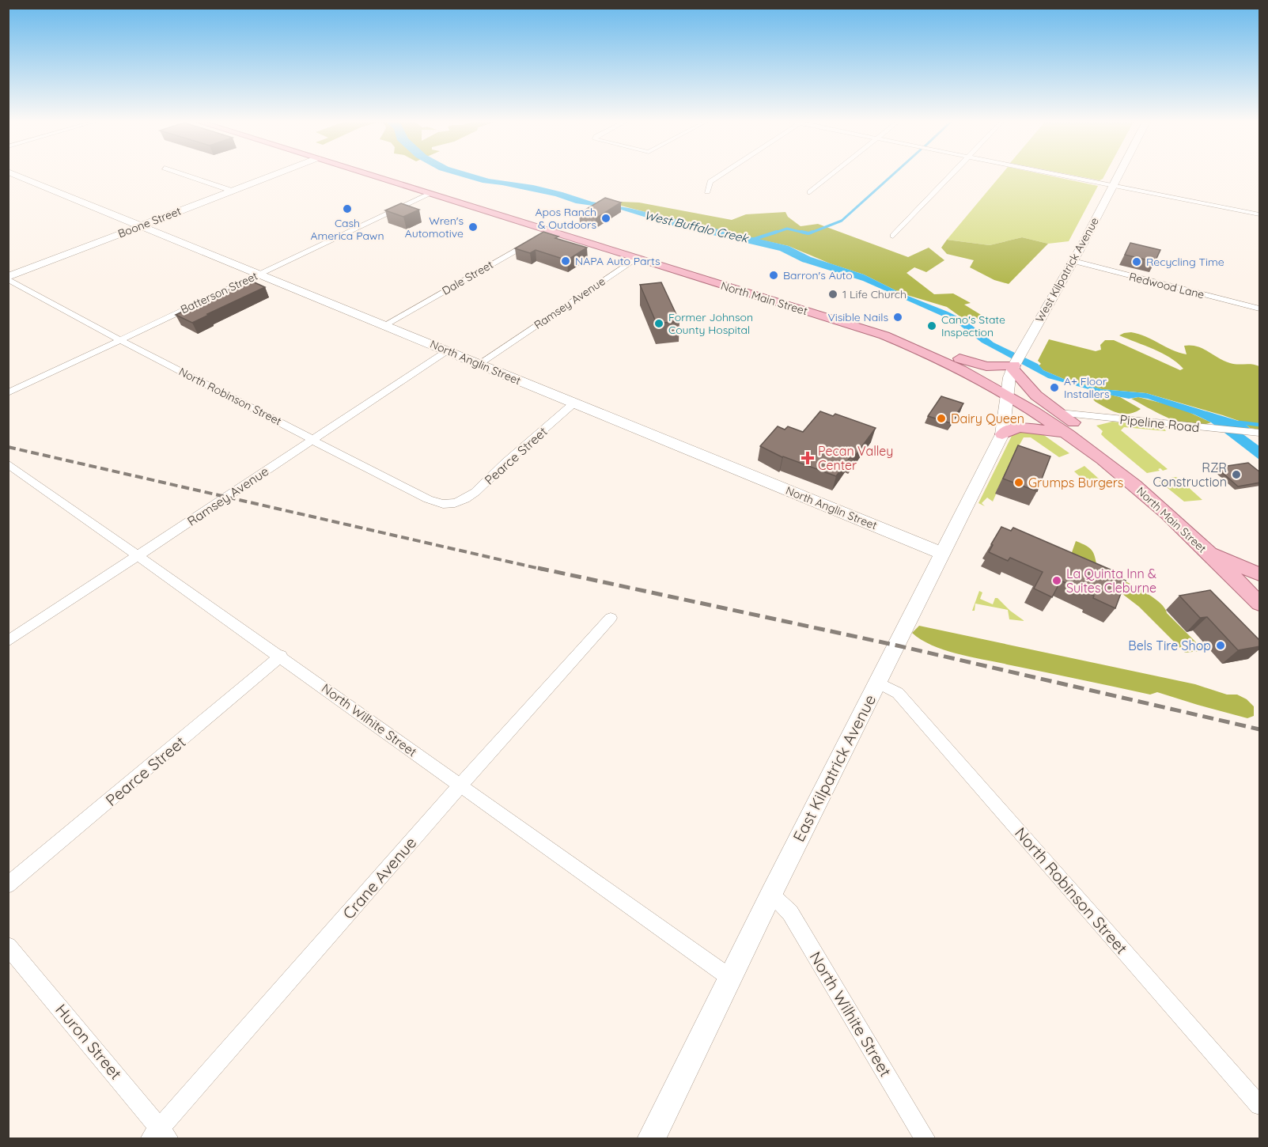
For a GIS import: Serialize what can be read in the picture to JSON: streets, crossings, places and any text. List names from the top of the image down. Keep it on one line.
{"streets":{"main road":["North Main Street"],"street":["Boone Street","West Kilpatrick Avenue","Dale Street","Redwood Lane","Batterson Street","Ramsey Avenue","North Anglin Street","North Robinson Street","Pipeline Road","Pearce Street","North Wilhite Street","East Kilpatrick Avenue","Crane Avenue","Huron Street"]},"crossings":[["Boone Street","North Anglin Street"],["Boone Street","North Robinson Street"],["West Kilpatrick Avenue","Redwood Lane"],["West Kilpatrick Avenue","North Main Street"],["West Kilpatrick Avenue","East Kilpatrick Avenue"],["Dale Street","North Main Street"],["Dale Street","North Anglin Street"],["Batterson Street","North Main Street"],["Batterson Street","North Anglin Street"],["Batterson Street","North Robinson Street"],["North Main Street","Ramsey Avenue"],["North Main Street","East Kilpatrick Avenue"],["Ramsey Avenue","North Anglin Street"],["Ramsey Avenue","North Robinson Street"],["Ramsey Avenue","North Wilhite Street"],["North Anglin Street","Pearce Street"],["North Anglin Street","East Kilpatrick Avenue"],["North Robinson Street","Pearce Street"],["North Robinson Street","East Kilpatrick Avenue"],["Pearce Street","North Wilhite Street"],["North Wilhite Street","East Kilpatrick Avenue"],["North Wilhite Street","Crane Avenue"],["Crane Avenue","Huron Street"]],"water":["West Buffalo Creek"],"places":{"other":["Cash America Pawn","Apos Ranch & Outdoors","Wren's Automotive","NAPA Auto Parts","Recycling Time","Barron's Auto","1 Life Church","Visible Nails","Former Johnson County Hospital","Cano's State Inspection","A+ Floor Installers","Dairy Queen","RZR Construction","Grumps Burgers","La Quinta Inn & Suites Cleburne","Bels Tire Shop"],"health":["Pecan Valley Center"]}}
